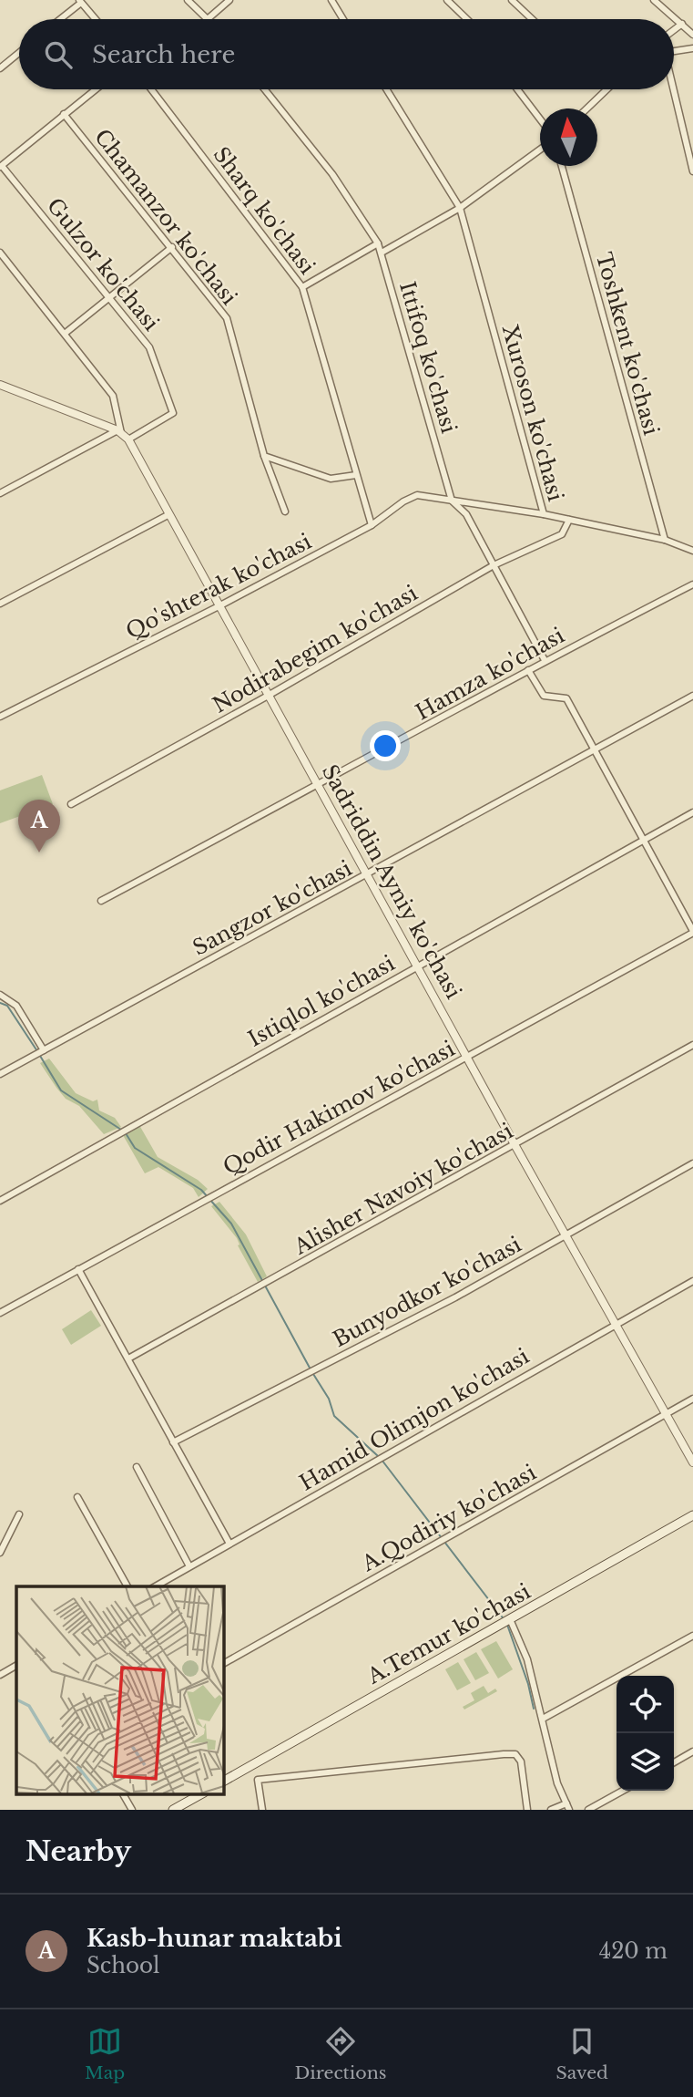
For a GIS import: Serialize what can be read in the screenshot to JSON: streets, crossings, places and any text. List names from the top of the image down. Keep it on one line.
{"streets":{"main road":["A.Temur ko'chasi"],"street":["Sharq ko'chasi","Chamanzor ko'chasi","Gulzor ko'chasi","Toshkent ko'chasi","Ittifoq ko'chasi","Xuroson ko'chasi","Qo'shterak ko'chasi","Nodirabegim ko'chasi","Hamza ko'chasi","Sadriddin Ayniy ko'chasi","Sangzor ko'chasi","Istiqlol ko'chasi","Qodir Hakimov ko'chasi","Alisher Navoiy ko'chasi","Bunyodkor ko'chasi","Hamid Olimjon ko'chasi","A.Qodiriy ko'chasi"]},"crossings":[["Sharq ko'chasi","Qo'shterak ko'chasi"],["Gulzor ko'chasi","Sadriddin Ayniy ko'chasi"],["Toshkent ko'chasi","Xuroson ko'chasi"],["Ittifoq ko'chasi","Qo'shterak ko'chasi"],["Ittifoq ko'chasi","Nodirabegim ko'chasi"],["Ittifoq ko'chasi","Hamza ko'chasi"],["Xuroson ko'chasi","Qo'shterak ko'chasi"],["Xuroson ko'chasi","Nodirabegim ko'chasi"],["Qo'shterak ko'chasi","Sadriddin Ayniy ko'chasi"],["Nodirabegim ko'chasi","Sadriddin Ayniy ko'chasi"],["Hamza ko'chasi","Sadriddin Ayniy ko'chasi"],["Sadriddin Ayniy ko'chasi","Sangzor ko'chasi"],["Sadriddin Ayniy ko'chasi","Istiqlol ko'chasi"],["Sadriddin Ayniy ko'chasi","Qodir Hakimov ko'chasi"],["Sadriddin Ayniy ko'chasi","Alisher Navoiy ko'chasi"],["Sadriddin Ayniy ko'chasi","Bunyodkor ko'chasi"],["Sadriddin Ayniy ko'chasi","Hamid Olimjon ko'chasi"],["Sadriddin Ayniy ko'chasi","A.Qodiriy ko'chasi"]],"north":"top","page":{"search":"Search here","pins":"A","heading":"Nearby","list":[{"mark":"A","name":"Kasb-hunar maktabi","note":"School","value":"420 m"}],"nav":["Map","Directions","Saved"]}}
